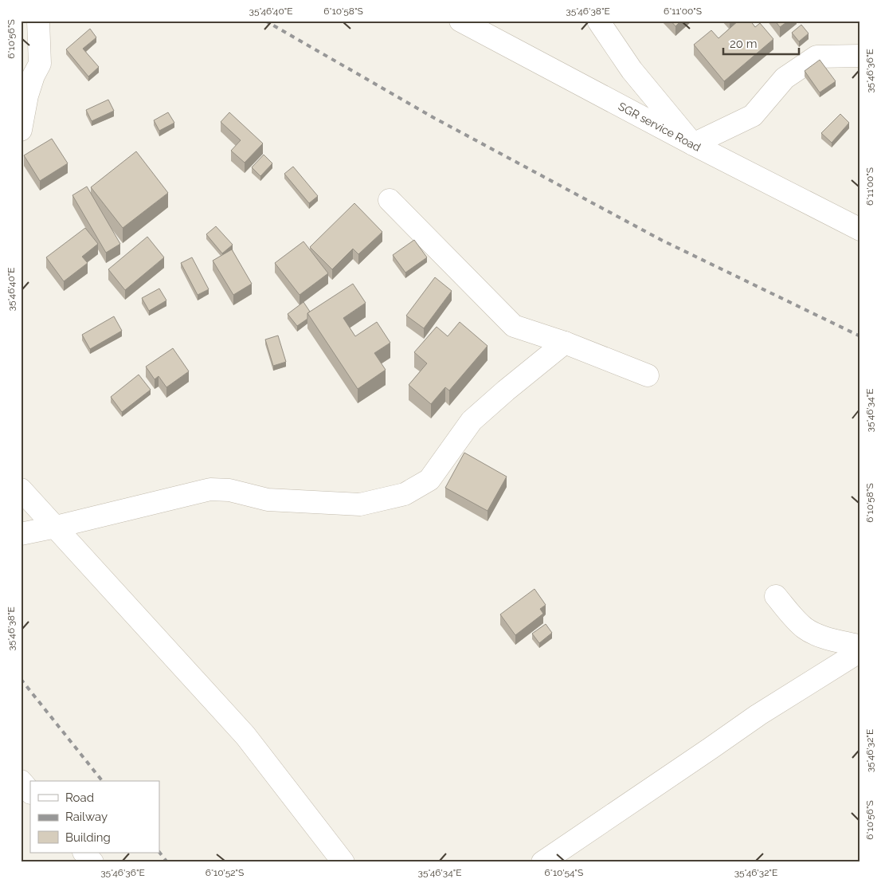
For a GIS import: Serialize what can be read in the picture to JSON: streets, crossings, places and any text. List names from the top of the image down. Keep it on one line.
{"streets":{"street":["SGR service Road"]},"legend":["Road","Railway","Building"],"scale_bar":"20 m","coordinates":["35°46'40\"E","6°10'58\"S","35°46'38\"E","6°11'00\"S","6°10'56\"S","35°46'36\"E","35°46'34\"E","35°46'32\"E","6°10'52\"S","6°10'54\"S"]}
